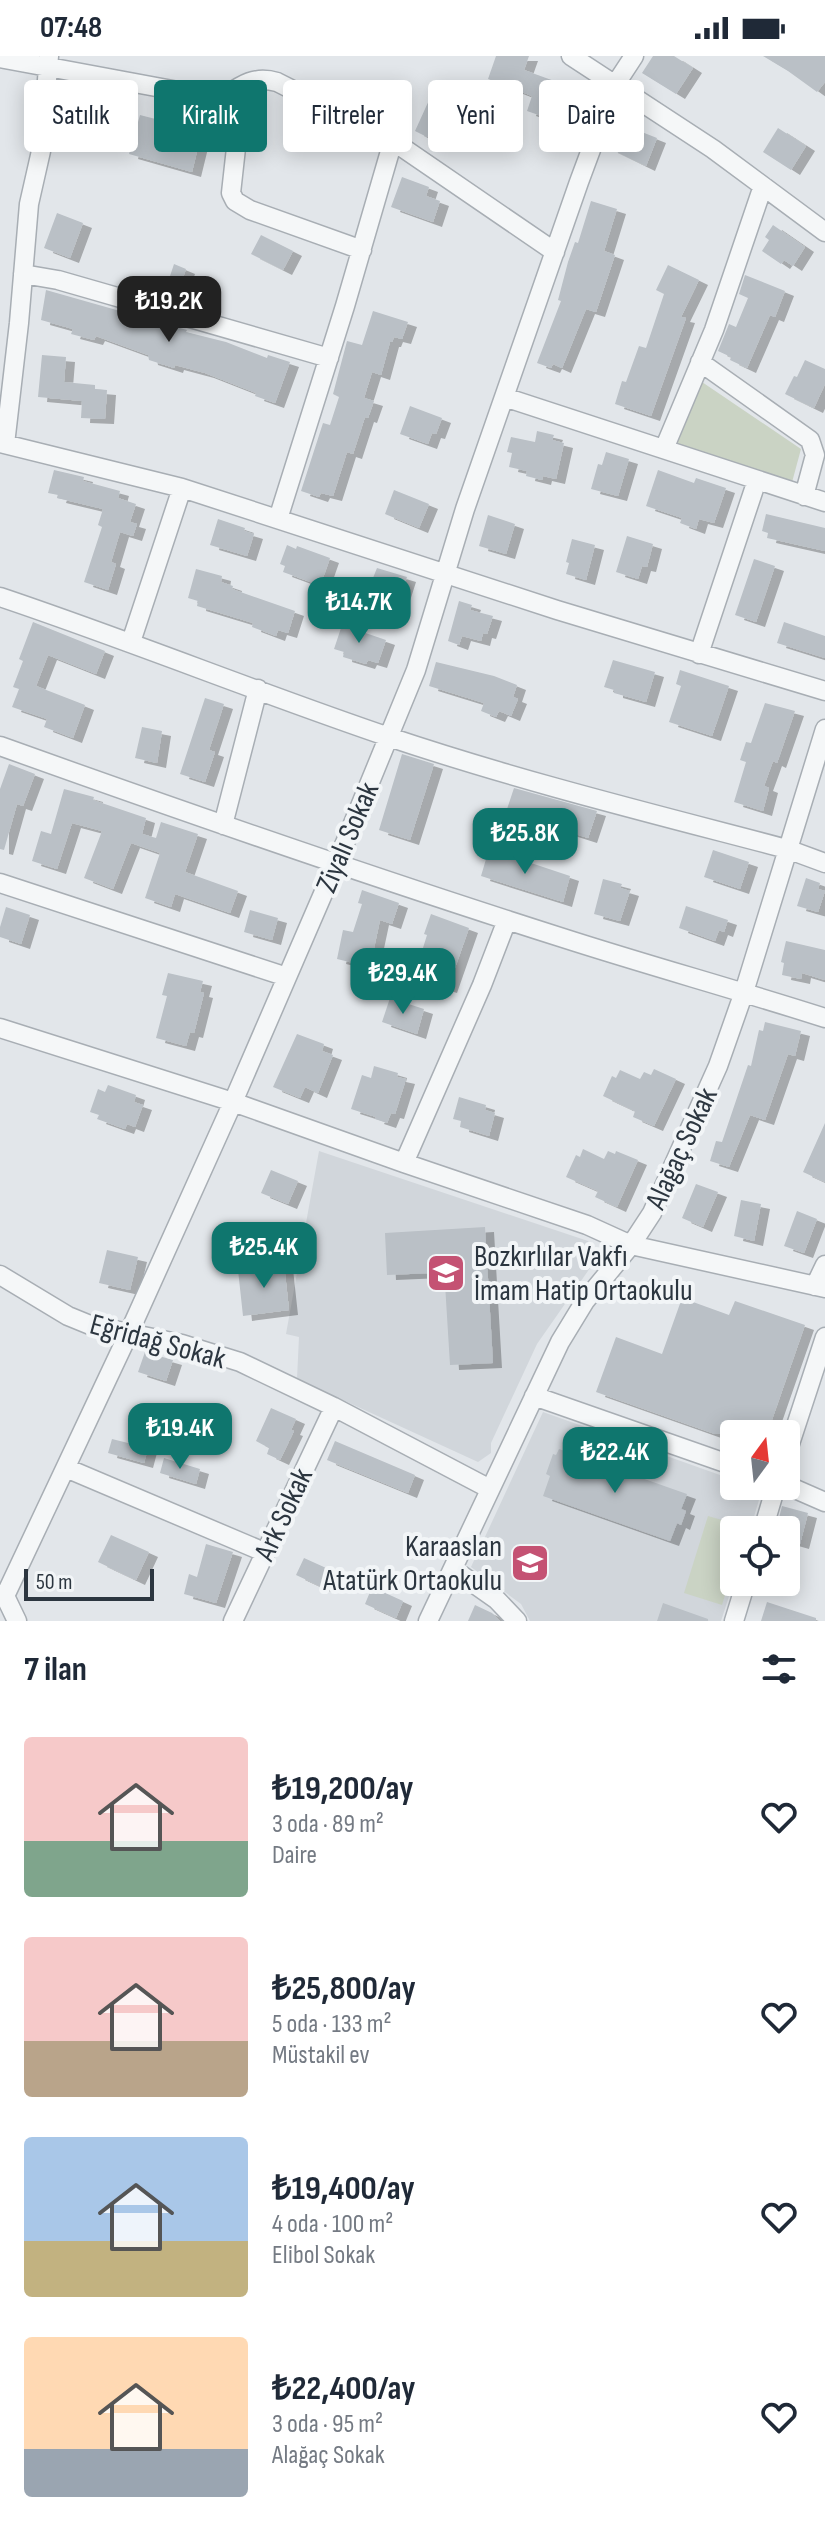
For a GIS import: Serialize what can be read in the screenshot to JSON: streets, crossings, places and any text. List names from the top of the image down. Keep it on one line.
{"streets":{"street":["Ziyalı Sokak","Alağaç Sokak","Eğridağ Sokak","Ark Sokak"]},"crossings":[["Ziyalı Sokak","Eğridağ Sokak"],["Alağaç Sokak","Eğridağ Sokak"],["Eğridağ Sokak","Ark Sokak"]],"places":{"school or university":["Bozkırlılar Vakfı İmam Hatip Ortaokulu","Karaaslan Atatürk Ortaokulu"]},"scale_bar":"50 m","north":"top","page":{"status":"07:48","chip":["Satılık","Kiralık","Filtreler","Yeni","Daire"],"price":["₺19.2K","₺14.7K","₺25.8K","₺29.4K","₺25.4K","₺19.4K","₺22.4K"],"scale":"50 m","heading":"7 ilan","list":[{"name":"₺19,200/ay","note":"3 oda · 89 m² · Daire"},{"name":"₺25,800/ay","note":"5 oda · 133 m² · Müstakil ev"},{"name":"₺19,400/ay","note":"4 oda · 100 m² · Elibol Sokak"},{"name":"₺22,400/ay","note":"3 oda · 95 m² · Alağaç Sokak"}]}}
